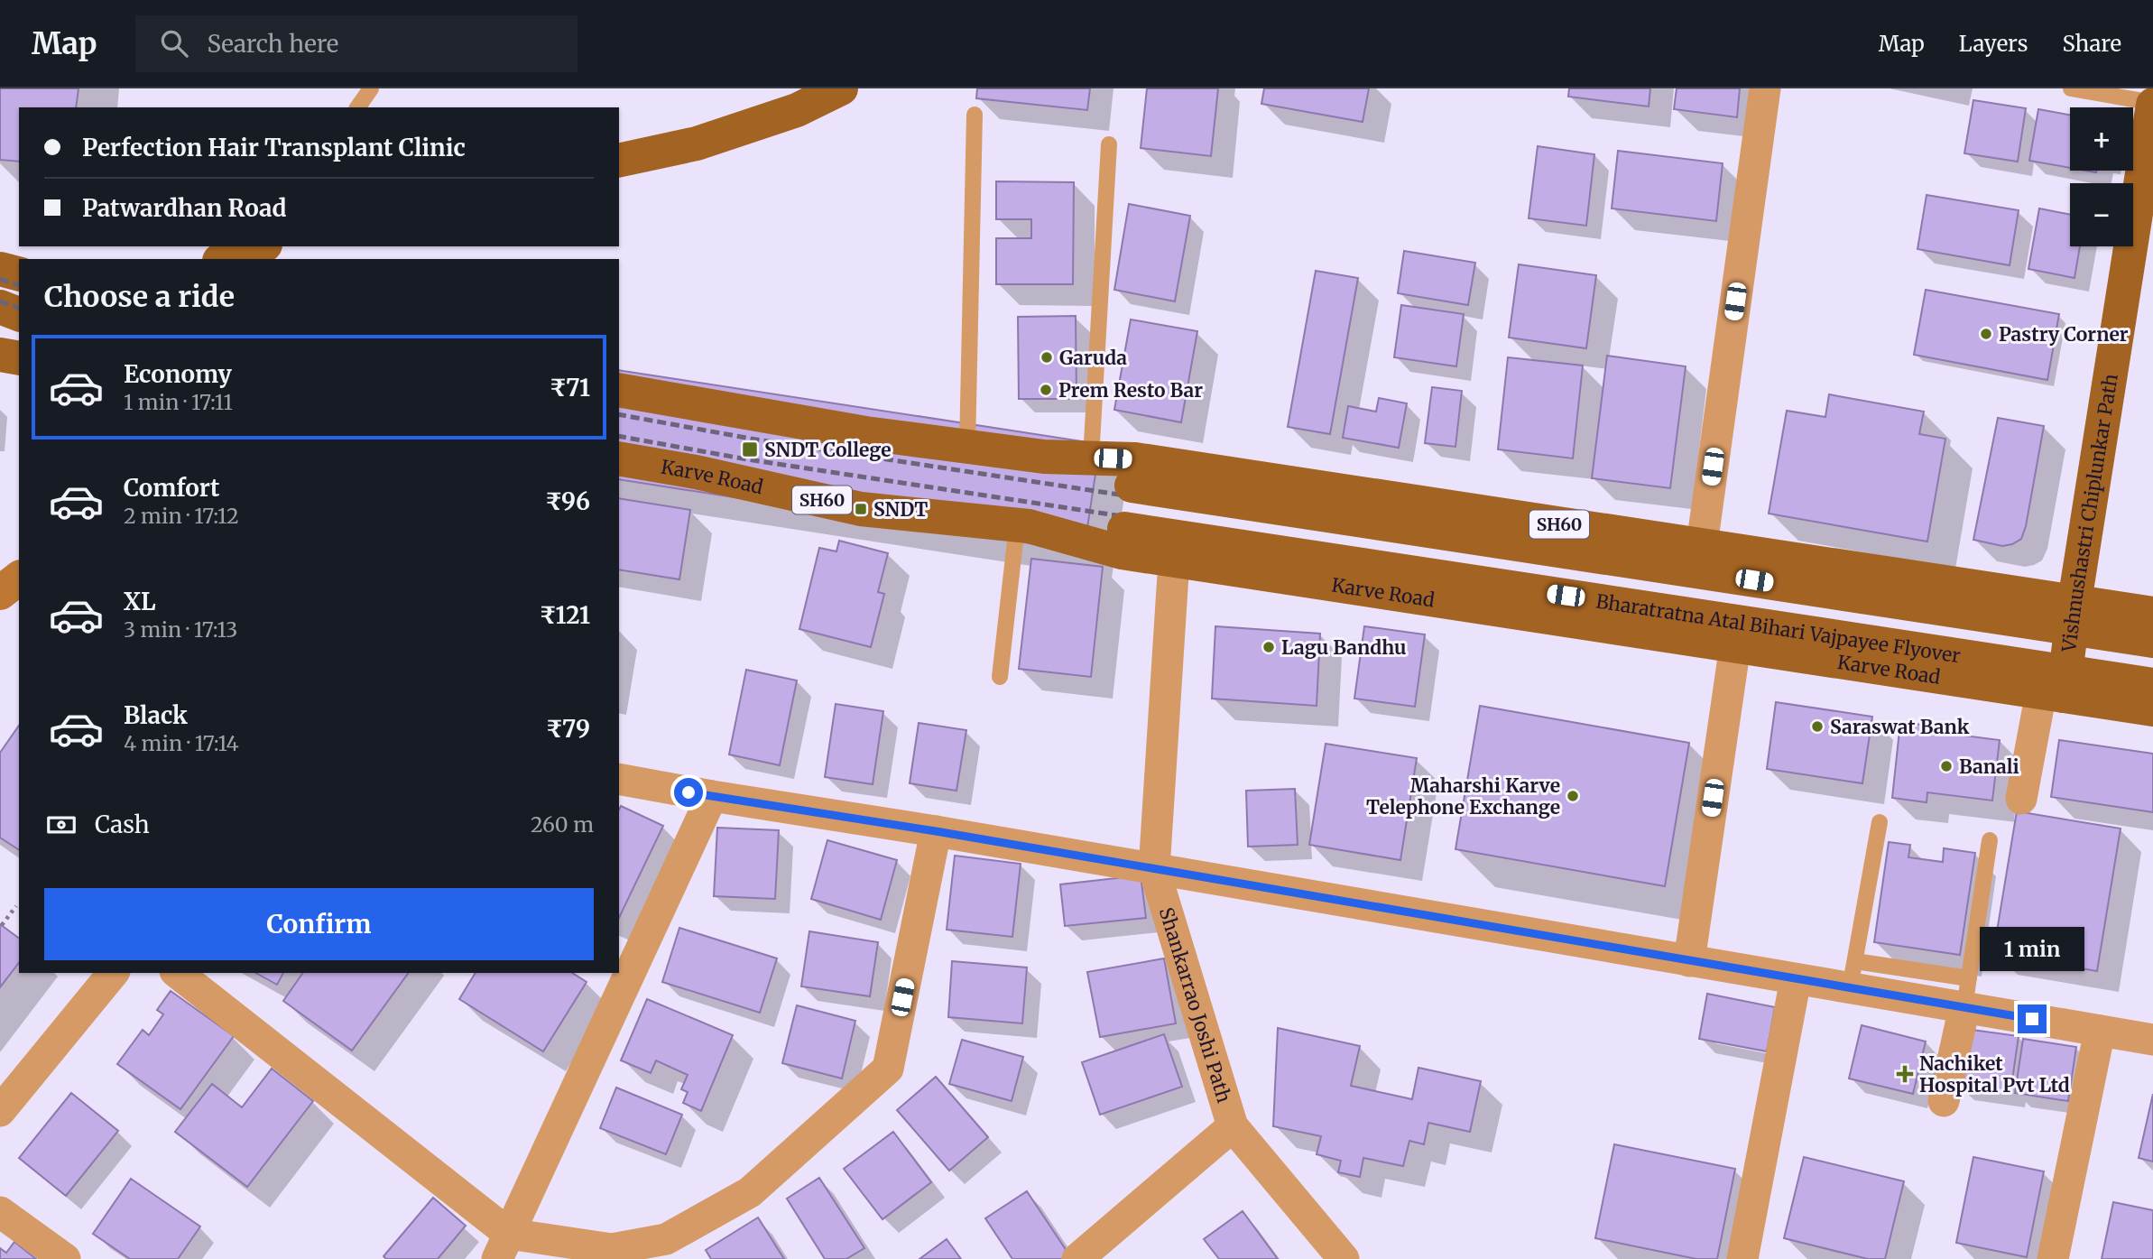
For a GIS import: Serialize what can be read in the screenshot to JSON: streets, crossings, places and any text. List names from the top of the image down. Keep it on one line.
{"streets":{"main road":["Karve Road","SH60","Vishnushastri Chiplunkar Path","Bharatratna Atal Bihari Vajpayee Flyover"],"street":["Shankarrao Joshi Path"]},"crossings":[["Karve Road","Vishnushastri Chiplunkar Path"],["Karve Road","Bharatratna Atal Bihari Vajpayee Flyover"],["Karve Road","Shankarrao Joshi Path"],["SH60","Vishnushastri Chiplunkar Path"]],"places":{"other":["Pastry Corner","Garuda","Prem Resto Bar","Lagu Bandhu","Saraswat Bank","Banali","Maharshi Karve Telephone Exchange"],"transit":["SNDT College","SNDT"],"health":["Nachiket Hospital Pvt Ltd"]},"page":{"header":"Map","search":"Search here","nav":["Map","Layers","Share"],"map_buttons":["+","−"],"banner":["Perfection Hair Transplant Clinic","Patwardhan Road"],"heading":"Choose a ride","list":[{"name":"Economy","note":"1 min · 17:11","value":"₹71"},{"name":"Comfort","note":"2 min · 17:12","value":"₹96"},{"name":"XL","note":"3 min · 17:13","value":"₹121"},{"name":"Black","note":"4 min · 17:14","value":"₹79"}],"pay":["Cash","260 m"],"buttons":"Confirm","bubble":"1 min"}}
